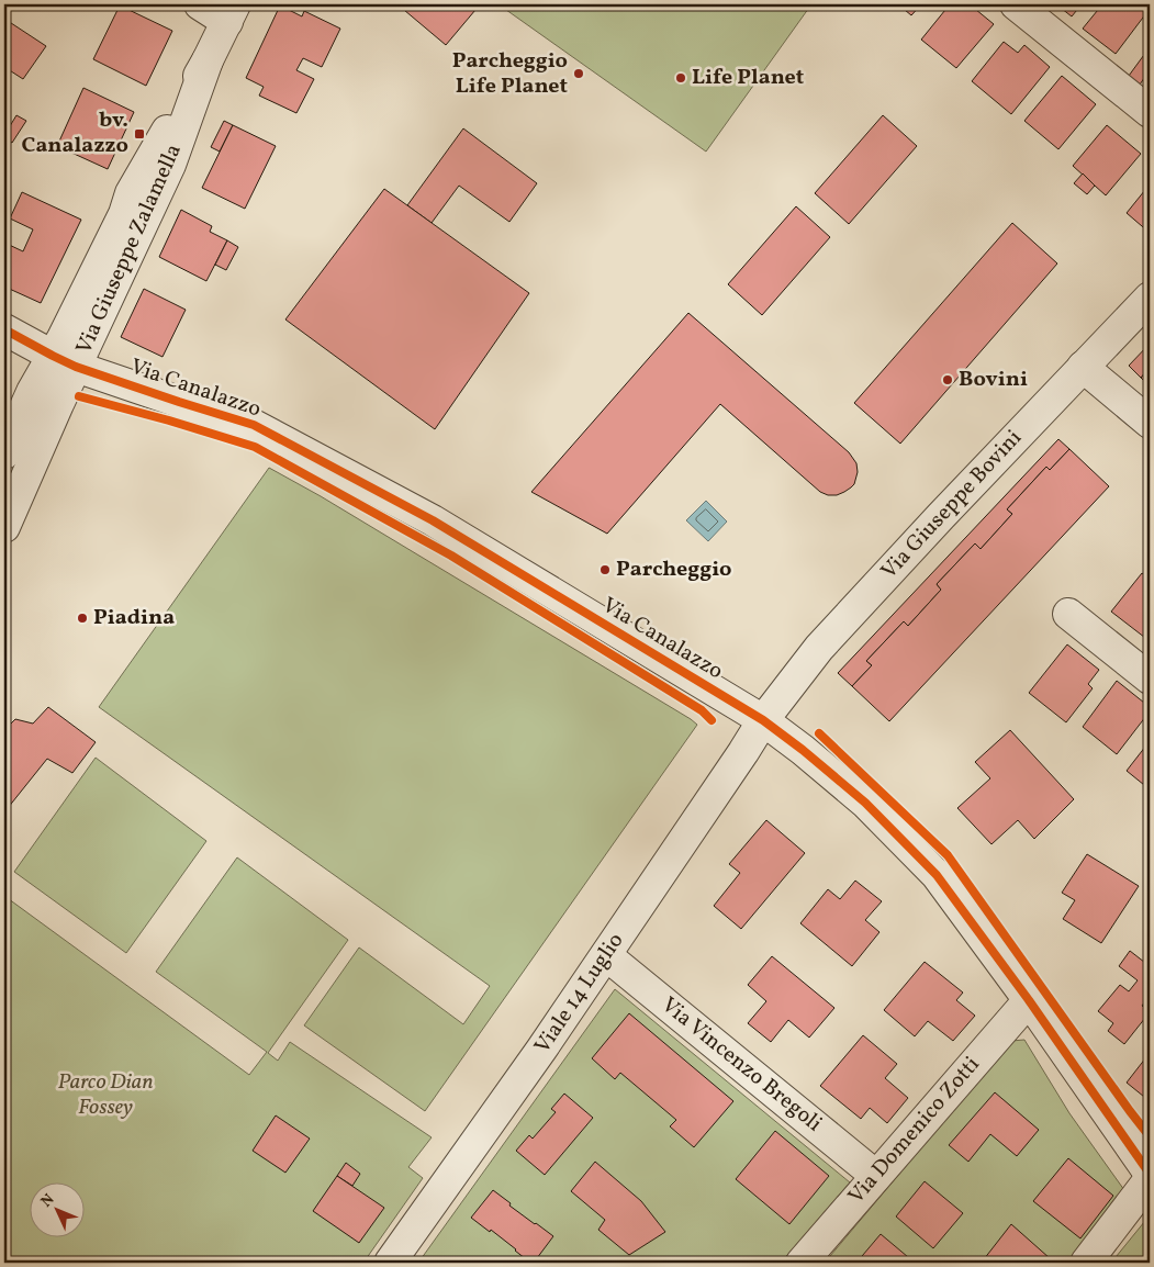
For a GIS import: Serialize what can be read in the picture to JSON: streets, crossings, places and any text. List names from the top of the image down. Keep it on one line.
{"streets":{"street":["Via Giuseppe Zalamella","Via Canalazzo","Via Giuseppe Bovini","Viale 14 Luglio","Via Vincenzo Bregoli","Via Domenico Zotti"]},"crossings":[["Via Giuseppe Zalamella","Via Canalazzo"],["Via Canalazzo","Via Giuseppe Bovini"],["Via Canalazzo","Viale 14 Luglio"],["Via Canalazzo","Via Domenico Zotti"],["Via Giuseppe Bovini","Viale 14 Luglio"],["Viale 14 Luglio","Via Vincenzo Bregoli"],["Via Vincenzo Bregoli","Via Domenico Zotti"]],"parks":["Parco Dian Fossey"],"places":{"other":["Parcheggio Life Planet","Life Planet","Bovini","Parcheggio","Piadina"],"transit":["bv. Canalazzo"]},"north":"top left"}
